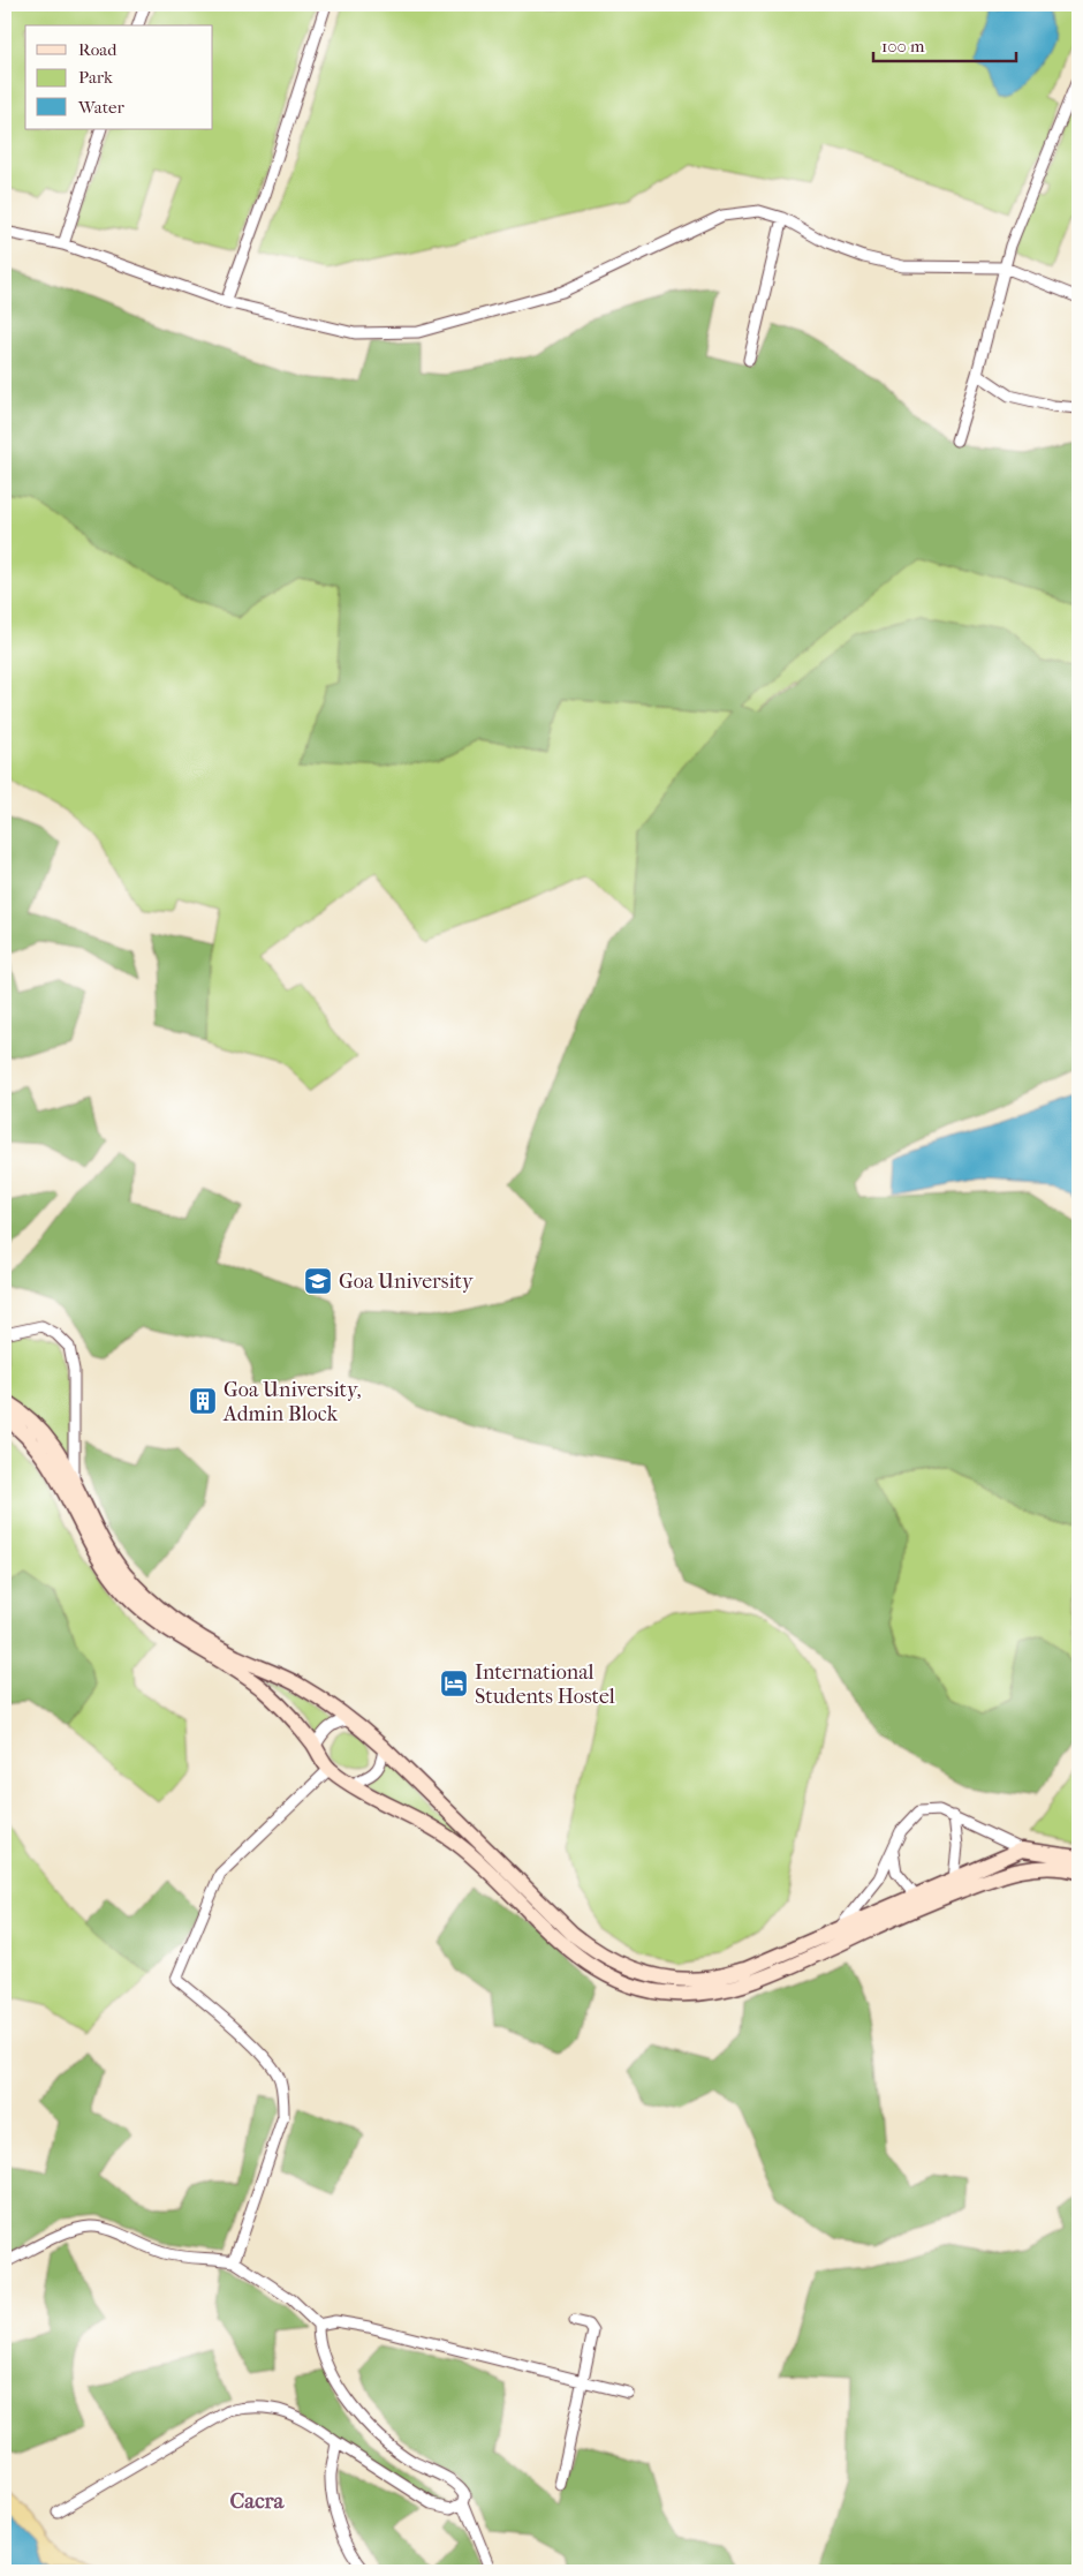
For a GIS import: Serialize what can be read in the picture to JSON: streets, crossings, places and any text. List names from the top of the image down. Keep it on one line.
{"districts":["Cacra"],"places":{"school or university":["Goa University"],"building":["Goa University, Admin Block"],"hotel":["International Students Hostel"]},"legend":["Road","Park","Water"],"scale_bar":"100 m"}
